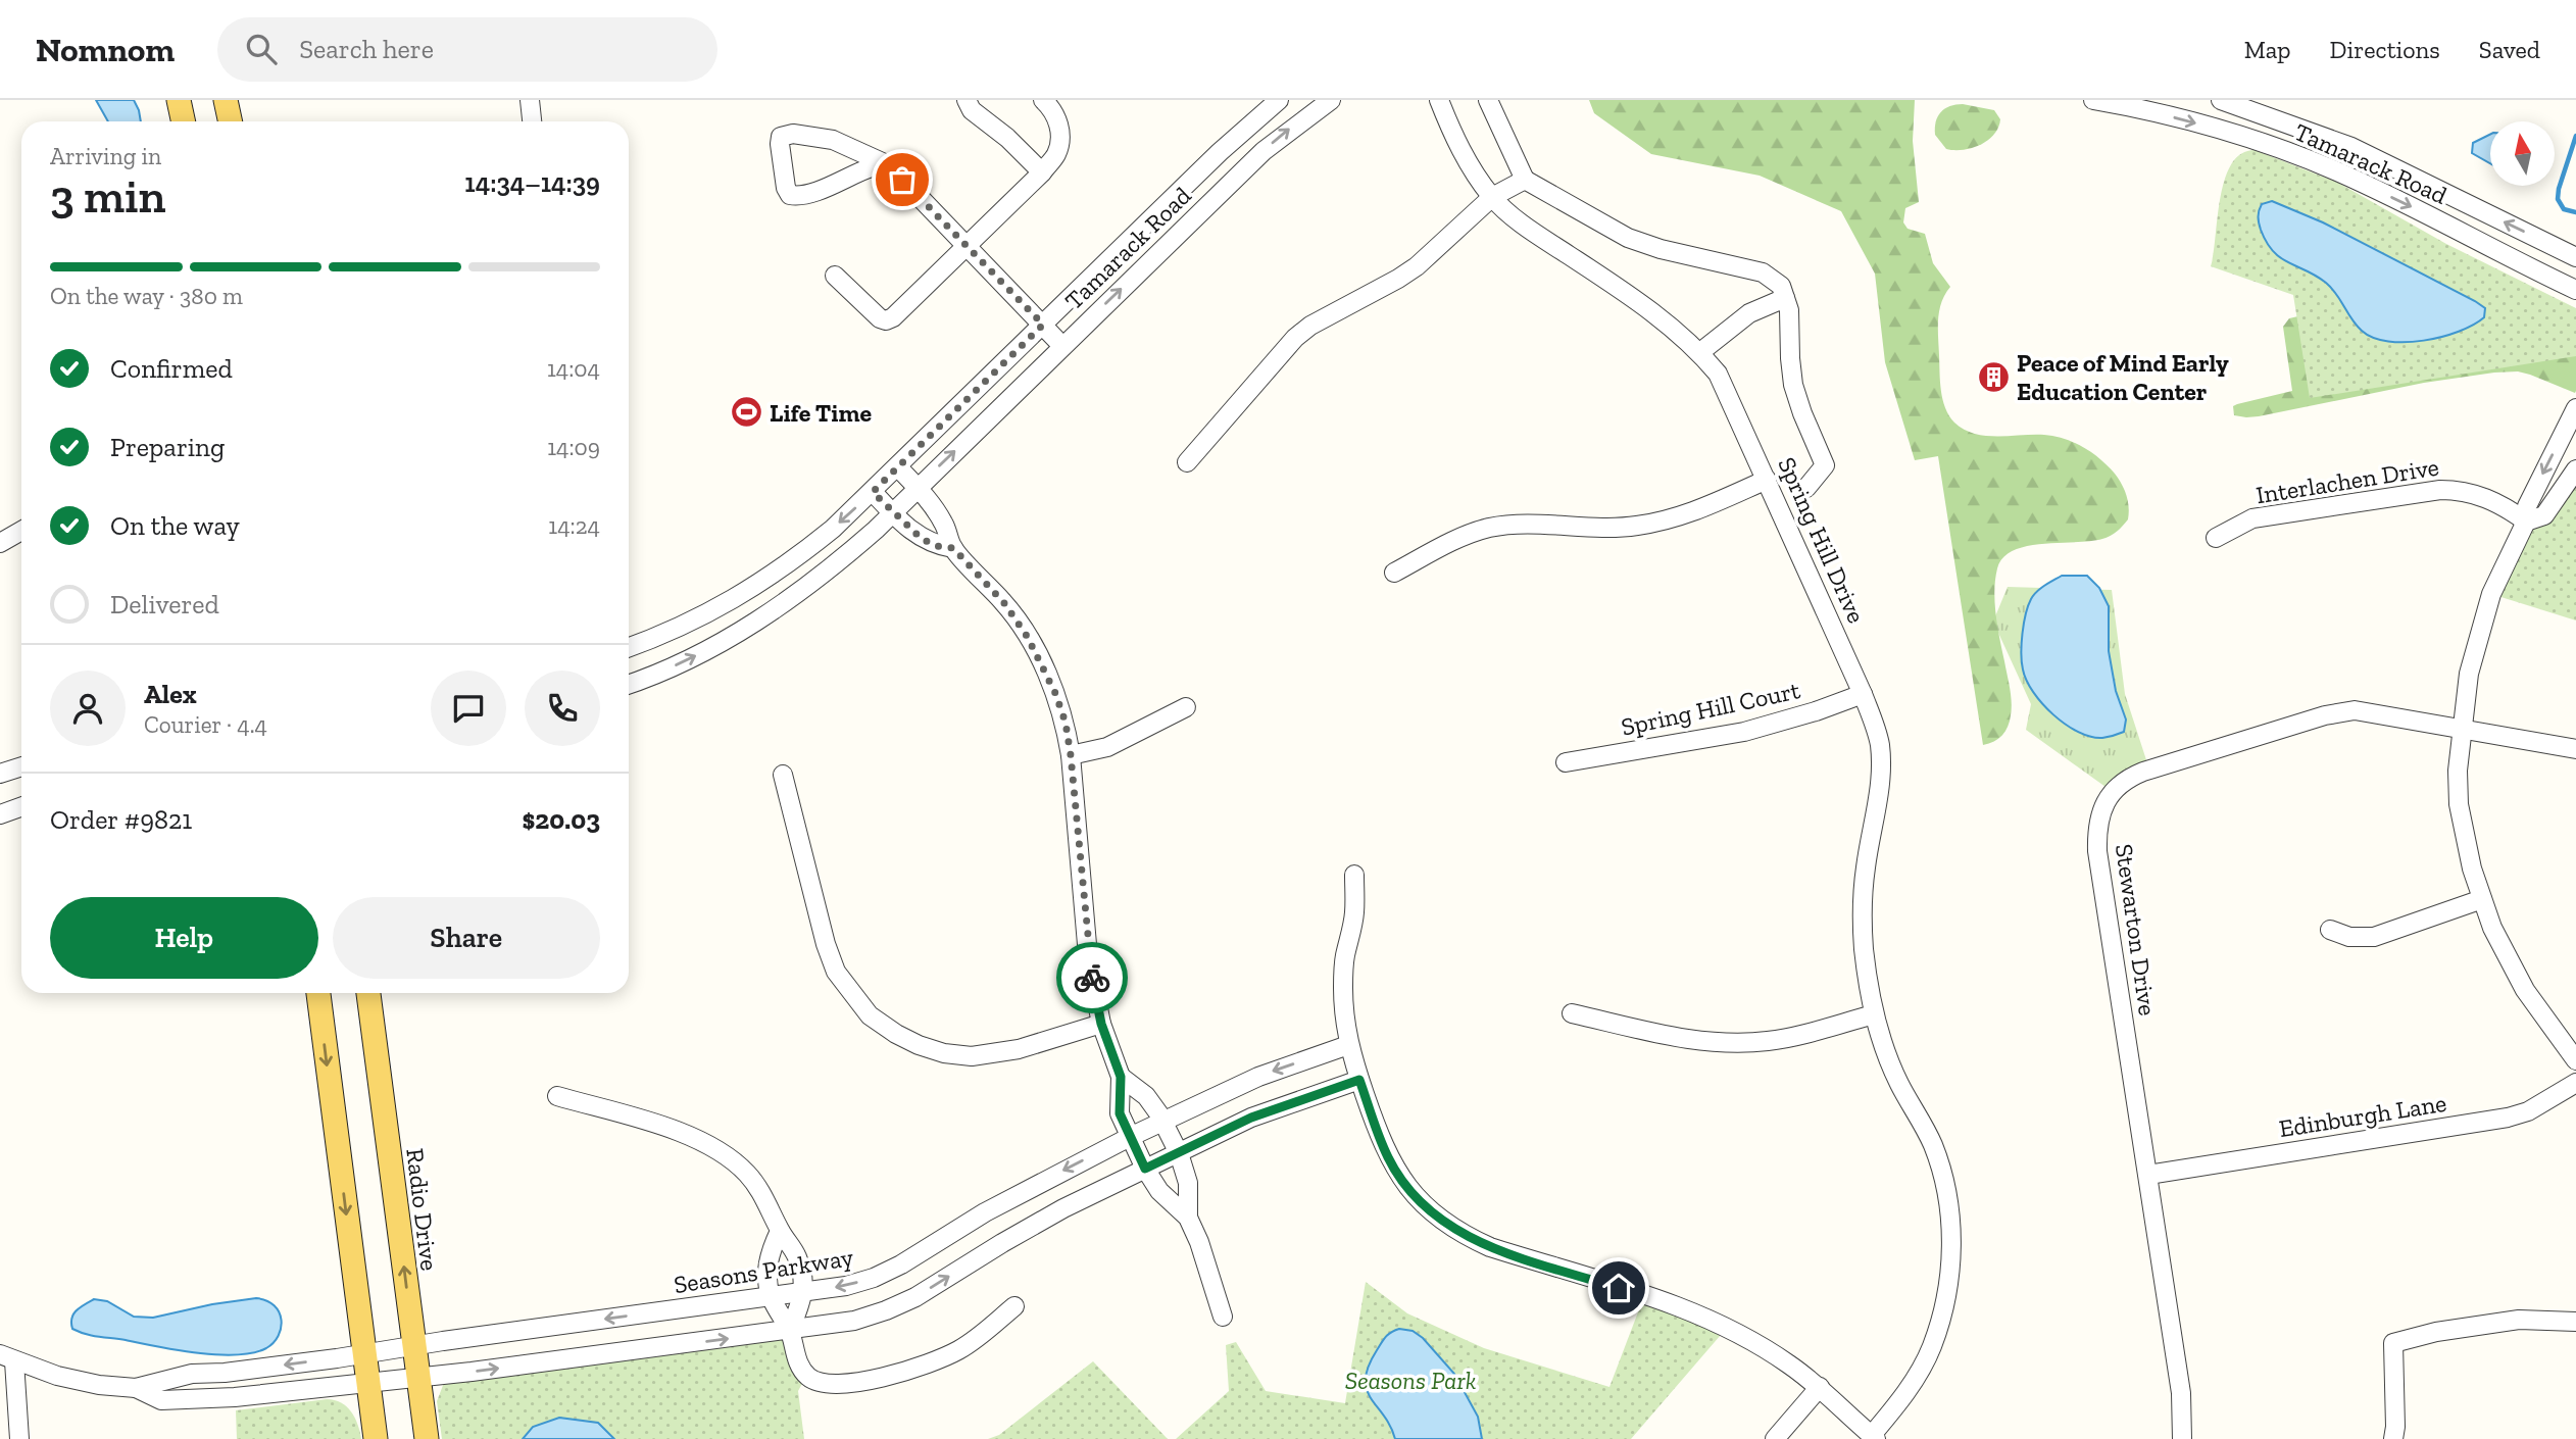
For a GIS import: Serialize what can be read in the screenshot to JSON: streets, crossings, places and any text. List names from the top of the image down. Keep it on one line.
{"streets":{"main road":["Radio Drive"],"street":["Tamarack Road","Interlachen Drive","Spring Hill Drive","Spring Hill Court","Stewarton Drive","Edinburgh Lane","Seasons Parkway"]},"crossings":[["Spring Hill Drive","Spring Hill Court"],["Stewarton Drive","Edinburgh Lane"],["Radio Drive","Seasons Parkway"]],"parks":["Seasons Park"],"places":{"building":["Peace of Mind Early Education Center"],"sports":["Life Time"]},"north":"top","page":{"header":"Nomnom","search":"Search here","nav":["Map","Directions","Saved"],"heading":["3 min","Arriving in","14:34–14:39"],"panel":["Alex","Courier · 4.4","Order #9821","$20.03"],"bar":"On the way · 380 m","list":[["Confirmed","14:04"],["Preparing","14:09"],["On the way","14:24"],"Delivered"],"buttons":["Help","Share"]}}
